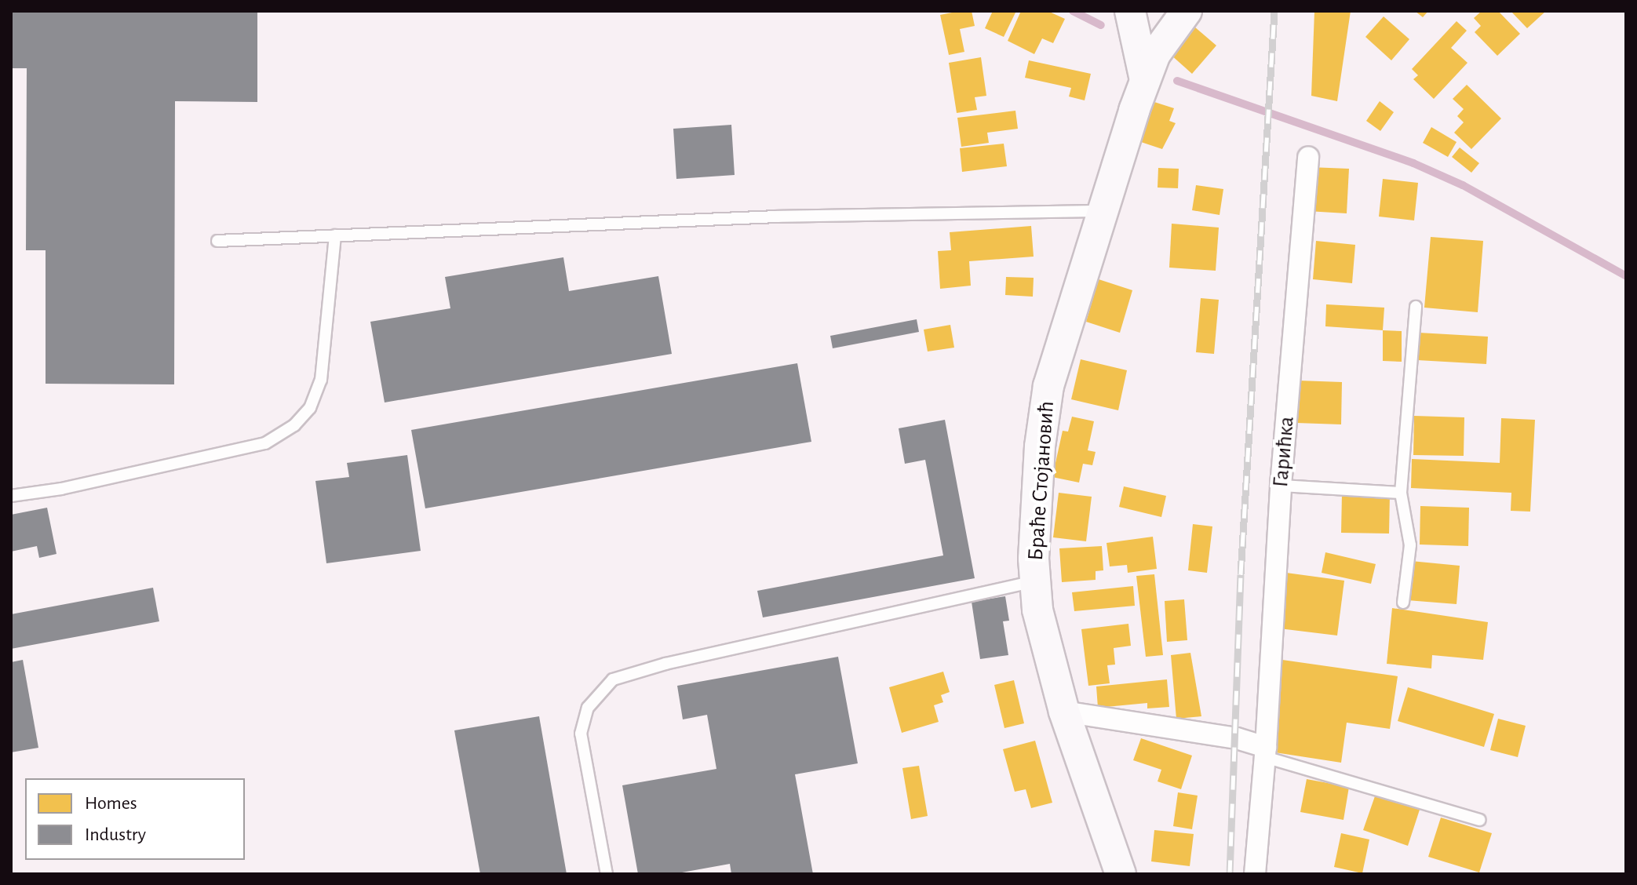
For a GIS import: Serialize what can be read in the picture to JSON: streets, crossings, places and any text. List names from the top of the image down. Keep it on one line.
{"streets":{"main road":["Браће Стојановић"],"street":["Гарићка"]},"legend":["Homes","Industry"]}
